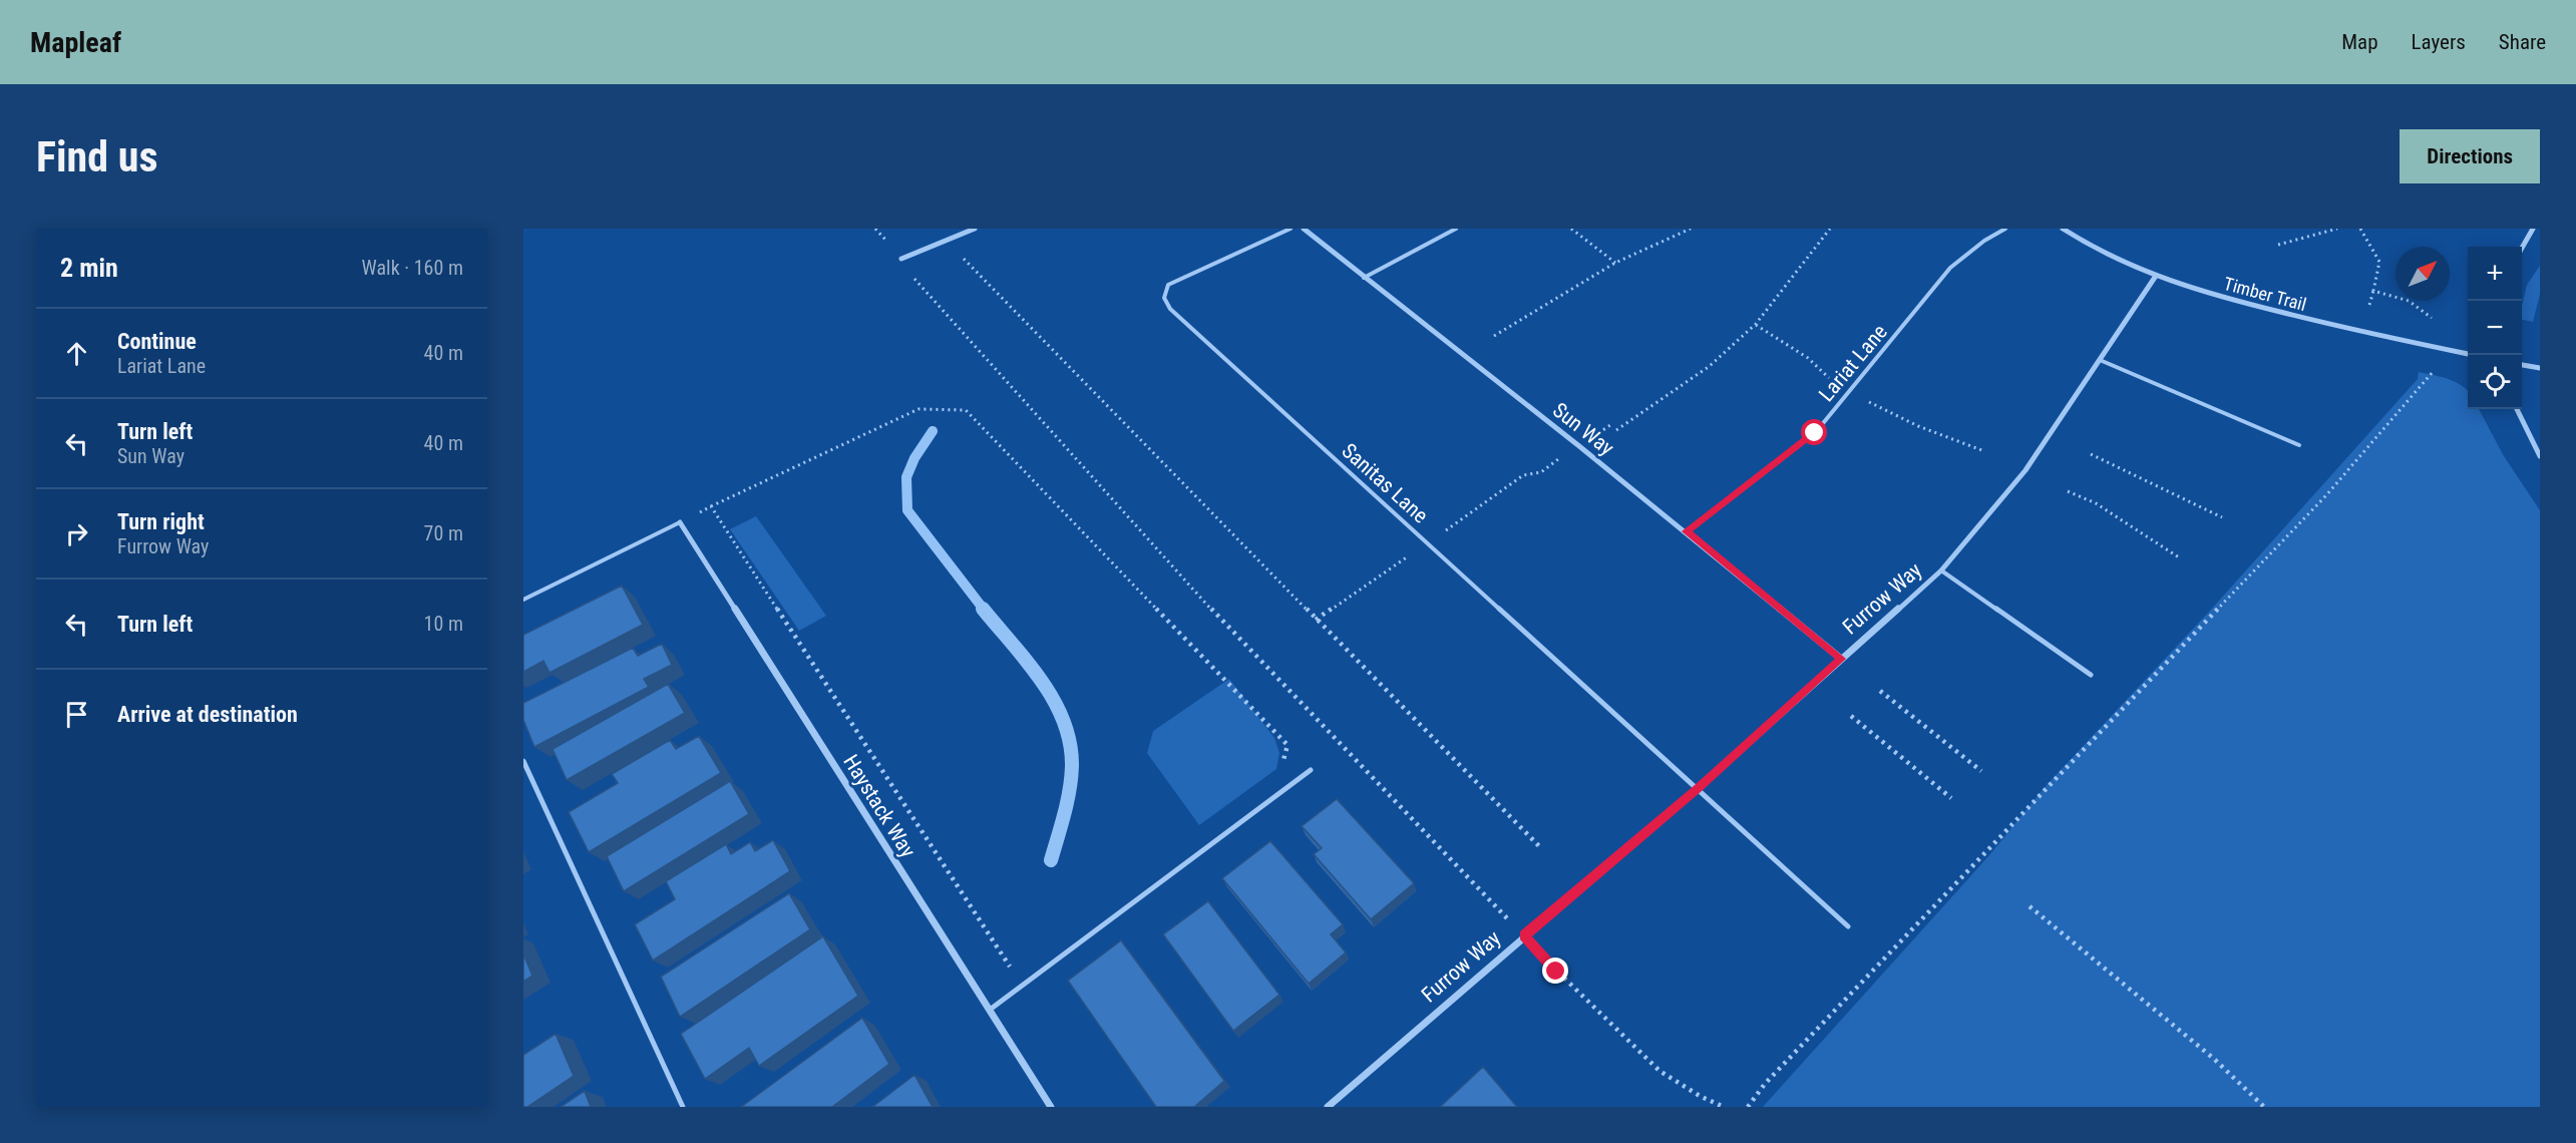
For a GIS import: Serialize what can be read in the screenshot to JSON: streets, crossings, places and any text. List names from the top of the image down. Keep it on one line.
{"streets":{"street":["Timber Trail","Sun Way","Furrow Way","Haystack Way"],"lane":["Lariat Lane","Sanitas Lane"]},"crossings":[["Timber Trail","Furrow Way"],["Lariat Lane","Sun Way"],["Sun Way","Furrow Way"],["Sanitas Lane","Furrow Way"]],"north":"top right","page":{"header":"Mapleaf","nav":["Map","Layers","Share"],"buttons":"Directions","title":"Find us","heading":["2 min","Walk · 160 m"],"map_buttons":["+","−"],"list":[["Continue","Lariat Lane","40 m"],["Turn left","Sun Way","40 m"],["Turn right","Furrow Way","70 m"],["Turn left","10 m"],"Arrive at destination"]}}
